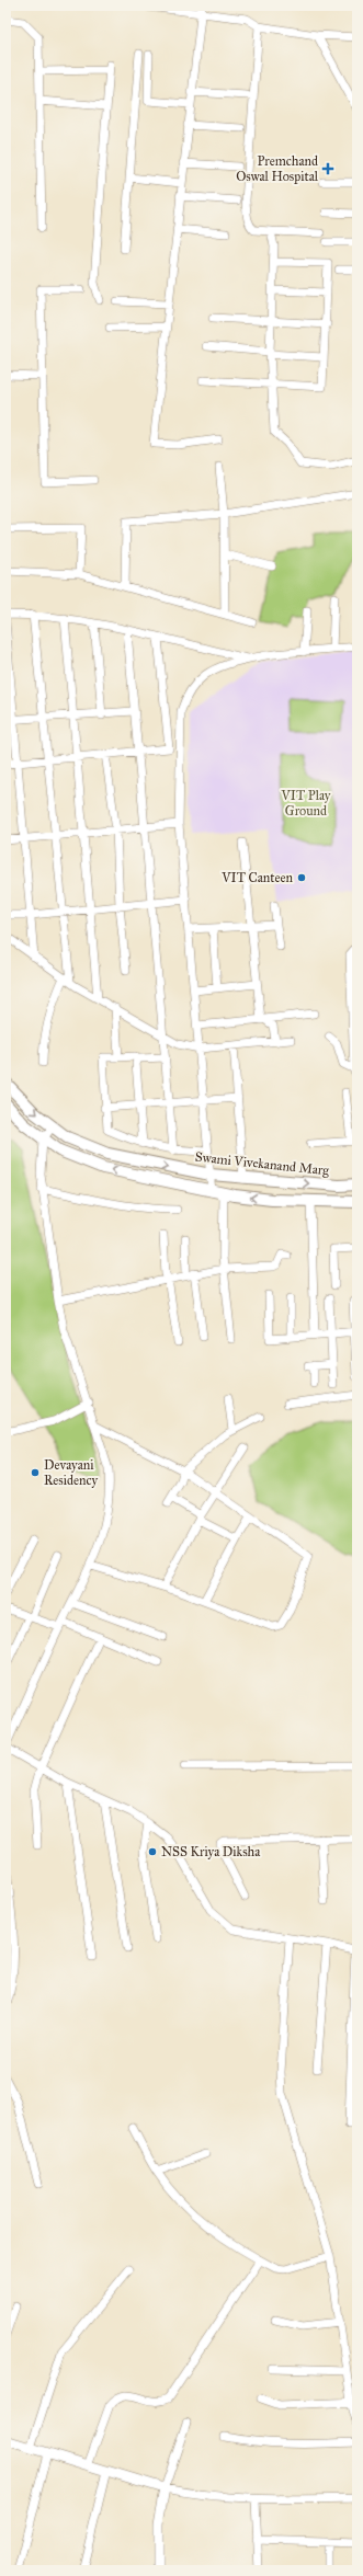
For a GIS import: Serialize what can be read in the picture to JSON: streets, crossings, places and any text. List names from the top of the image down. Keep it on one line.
{"streets":{"main road":["Swami Vivekanand Marg"]},"parks":["VIT Play Ground"],"places":{"health":["Premchand Oswal Hospital"],"other":["VIT Canteen","Devayani Residency","NSS Kriya Diksha"]}}
